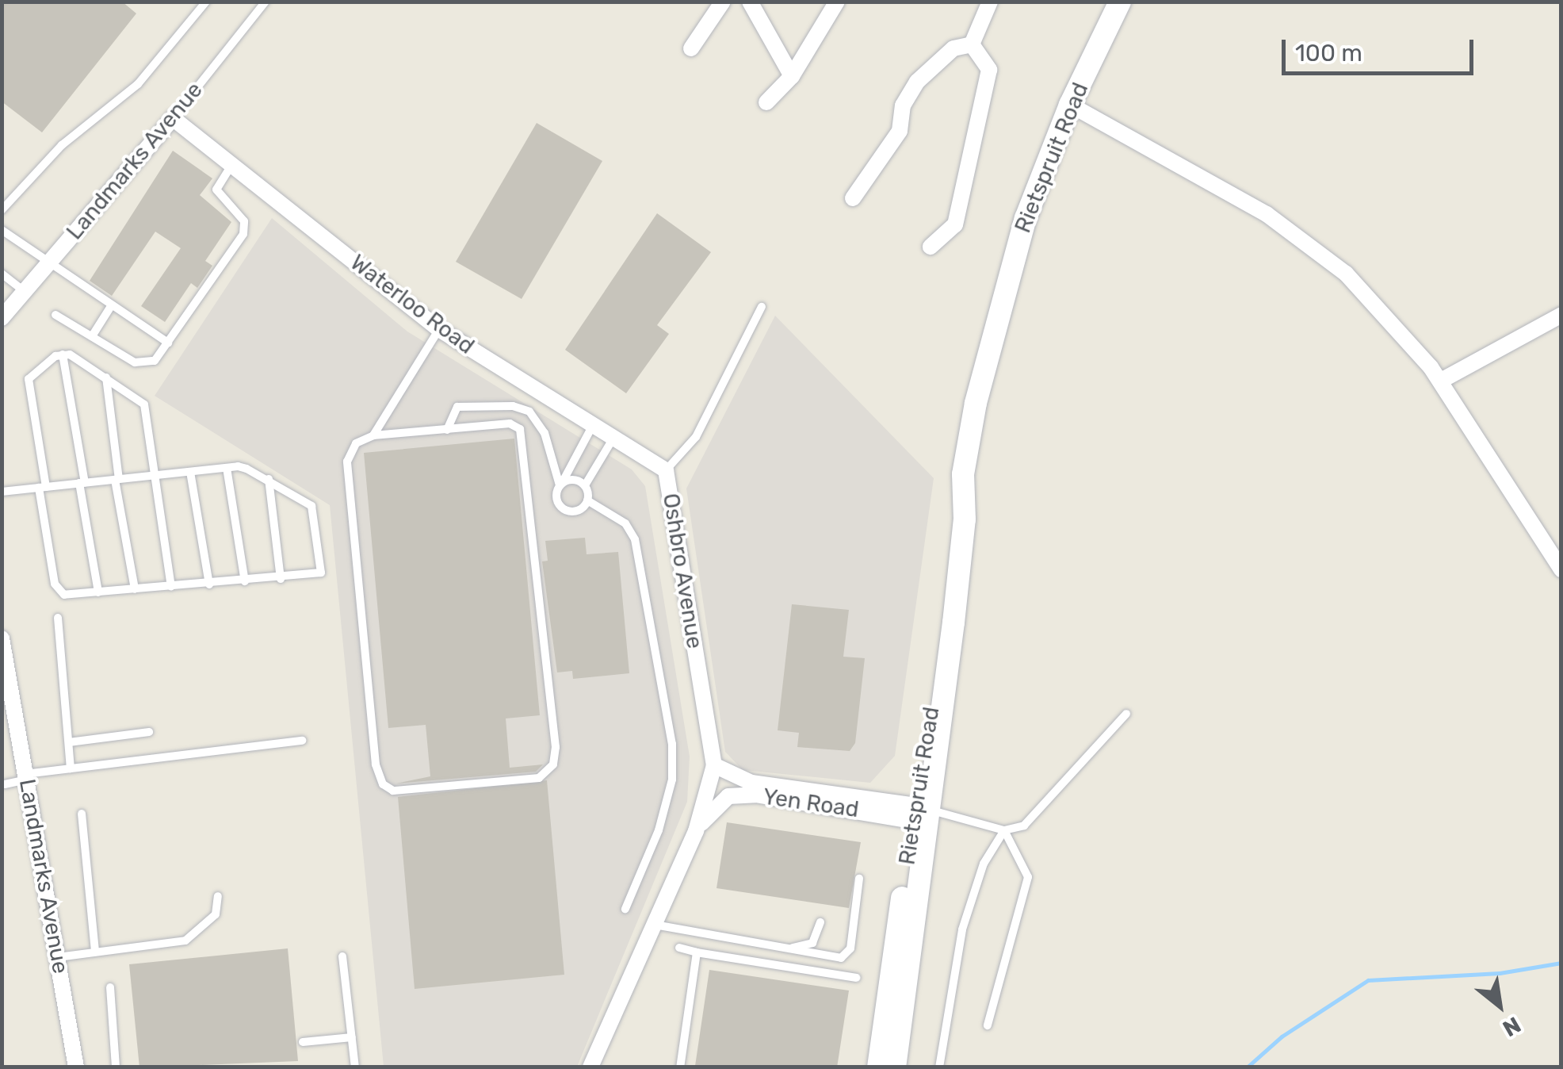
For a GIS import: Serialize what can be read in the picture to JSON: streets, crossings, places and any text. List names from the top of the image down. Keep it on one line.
{"streets":{"street":["Rietspruit Road","Landmarks Avenue","Waterloo Road","Oshbro Avenue","Yen Road"]},"crossings":[["Rietspruit Road","Yen Road"],["Landmarks Avenue","Waterloo Road"],["Waterloo Road","Oshbro Avenue"],["Oshbro Avenue","Yen Road"]],"scale_bar":"100 m","north":"bottom right"}
